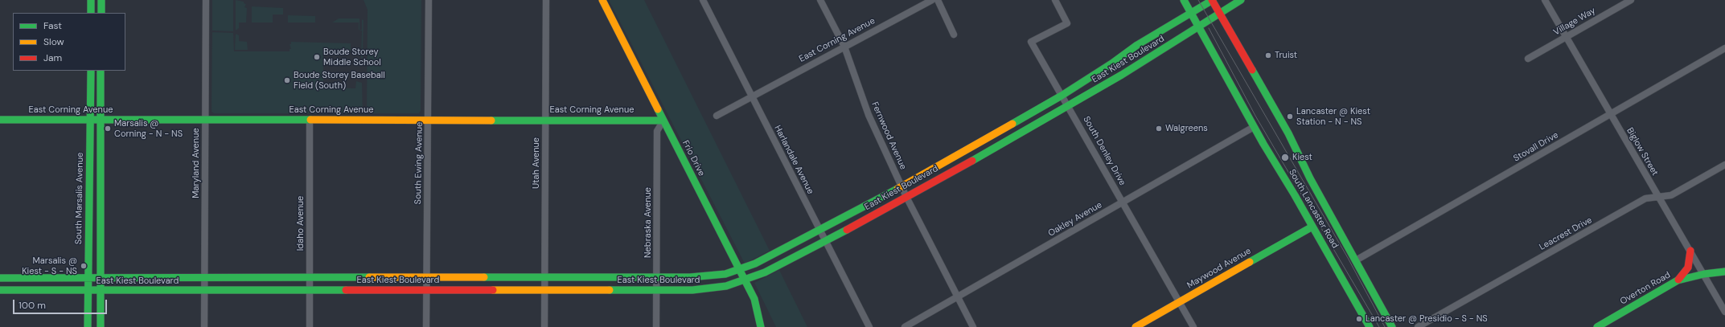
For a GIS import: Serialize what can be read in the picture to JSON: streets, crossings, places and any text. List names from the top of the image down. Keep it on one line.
{"streets":{"main road":["East Corning Avenue","East Kiest Boulevard","Frio Drive","South Marsalis Avenue","South Lancaster Road","Maywood Avenue","Overton Road"],"street":["Village Way","Fernwood Avenue","Stovall Drive","South Denley Drive","Biglow Street","Harlandale Avenue","Maryland Avenue","South Ewing Avenue","Utah Avenue","Oakley Avenue","Nebraska Avenue","Idaho Avenue","Leacrest Drive"]},"crossings":[["Village Way","Biglow Street"],["East Corning Avenue","Fernwood Avenue"],["East Corning Avenue","Frio Drive"],["East Corning Avenue","Harlandale Avenue"],["East Corning Avenue","Maryland Avenue"],["East Corning Avenue","South Ewing Avenue"],["East Corning Avenue","Utah Avenue"],["East Corning Avenue","South Marsalis Avenue"],["East Corning Avenue","Nebraska Avenue"],["East Corning Avenue","Idaho Avenue"],["East Kiest Boulevard","Fernwood Avenue"],["East Kiest Boulevard","South Denley Drive"],["East Kiest Boulevard","Frio Drive"],["East Kiest Boulevard","Harlandale Avenue"],["East Kiest Boulevard","Maryland Avenue"],["East Kiest Boulevard","South Ewing Avenue"],["East Kiest Boulevard","Utah Avenue"],["East Kiest Boulevard","South Marsalis Avenue"],["East Kiest Boulevard","South Lancaster Road"],["East Kiest Boulevard","Nebraska Avenue"],["East Kiest Boulevard","Idaho Avenue"],["Fernwood Avenue","Oakley Avenue"],["Stovall Drive","Biglow Street"],["Stovall Drive","South Lancaster Road"],["South Denley Drive","Oakley Avenue"],["South Denley Drive","Maywood Avenue"],["Biglow Street","Leacrest Drive"],["Biglow Street","Overton Road"],["Frio Drive","Nebraska Avenue"],["South Lancaster Road","Oakley Avenue"],["South Lancaster Road","Maywood Avenue"]],"places":["Truist","Boude Storey Middle School","Boude Storey Baseball Field (South)","Lancaster @ Kiest Station - N - NS","Marsalis @ Corning - N - NS","Walgreens","Kiest","Marsalis @ Kiest - S - NS","Lancaster @ Presidio - S - NS"],"legend":["Fast","Slow","Jam"],"scale_bar":"100 m"}
